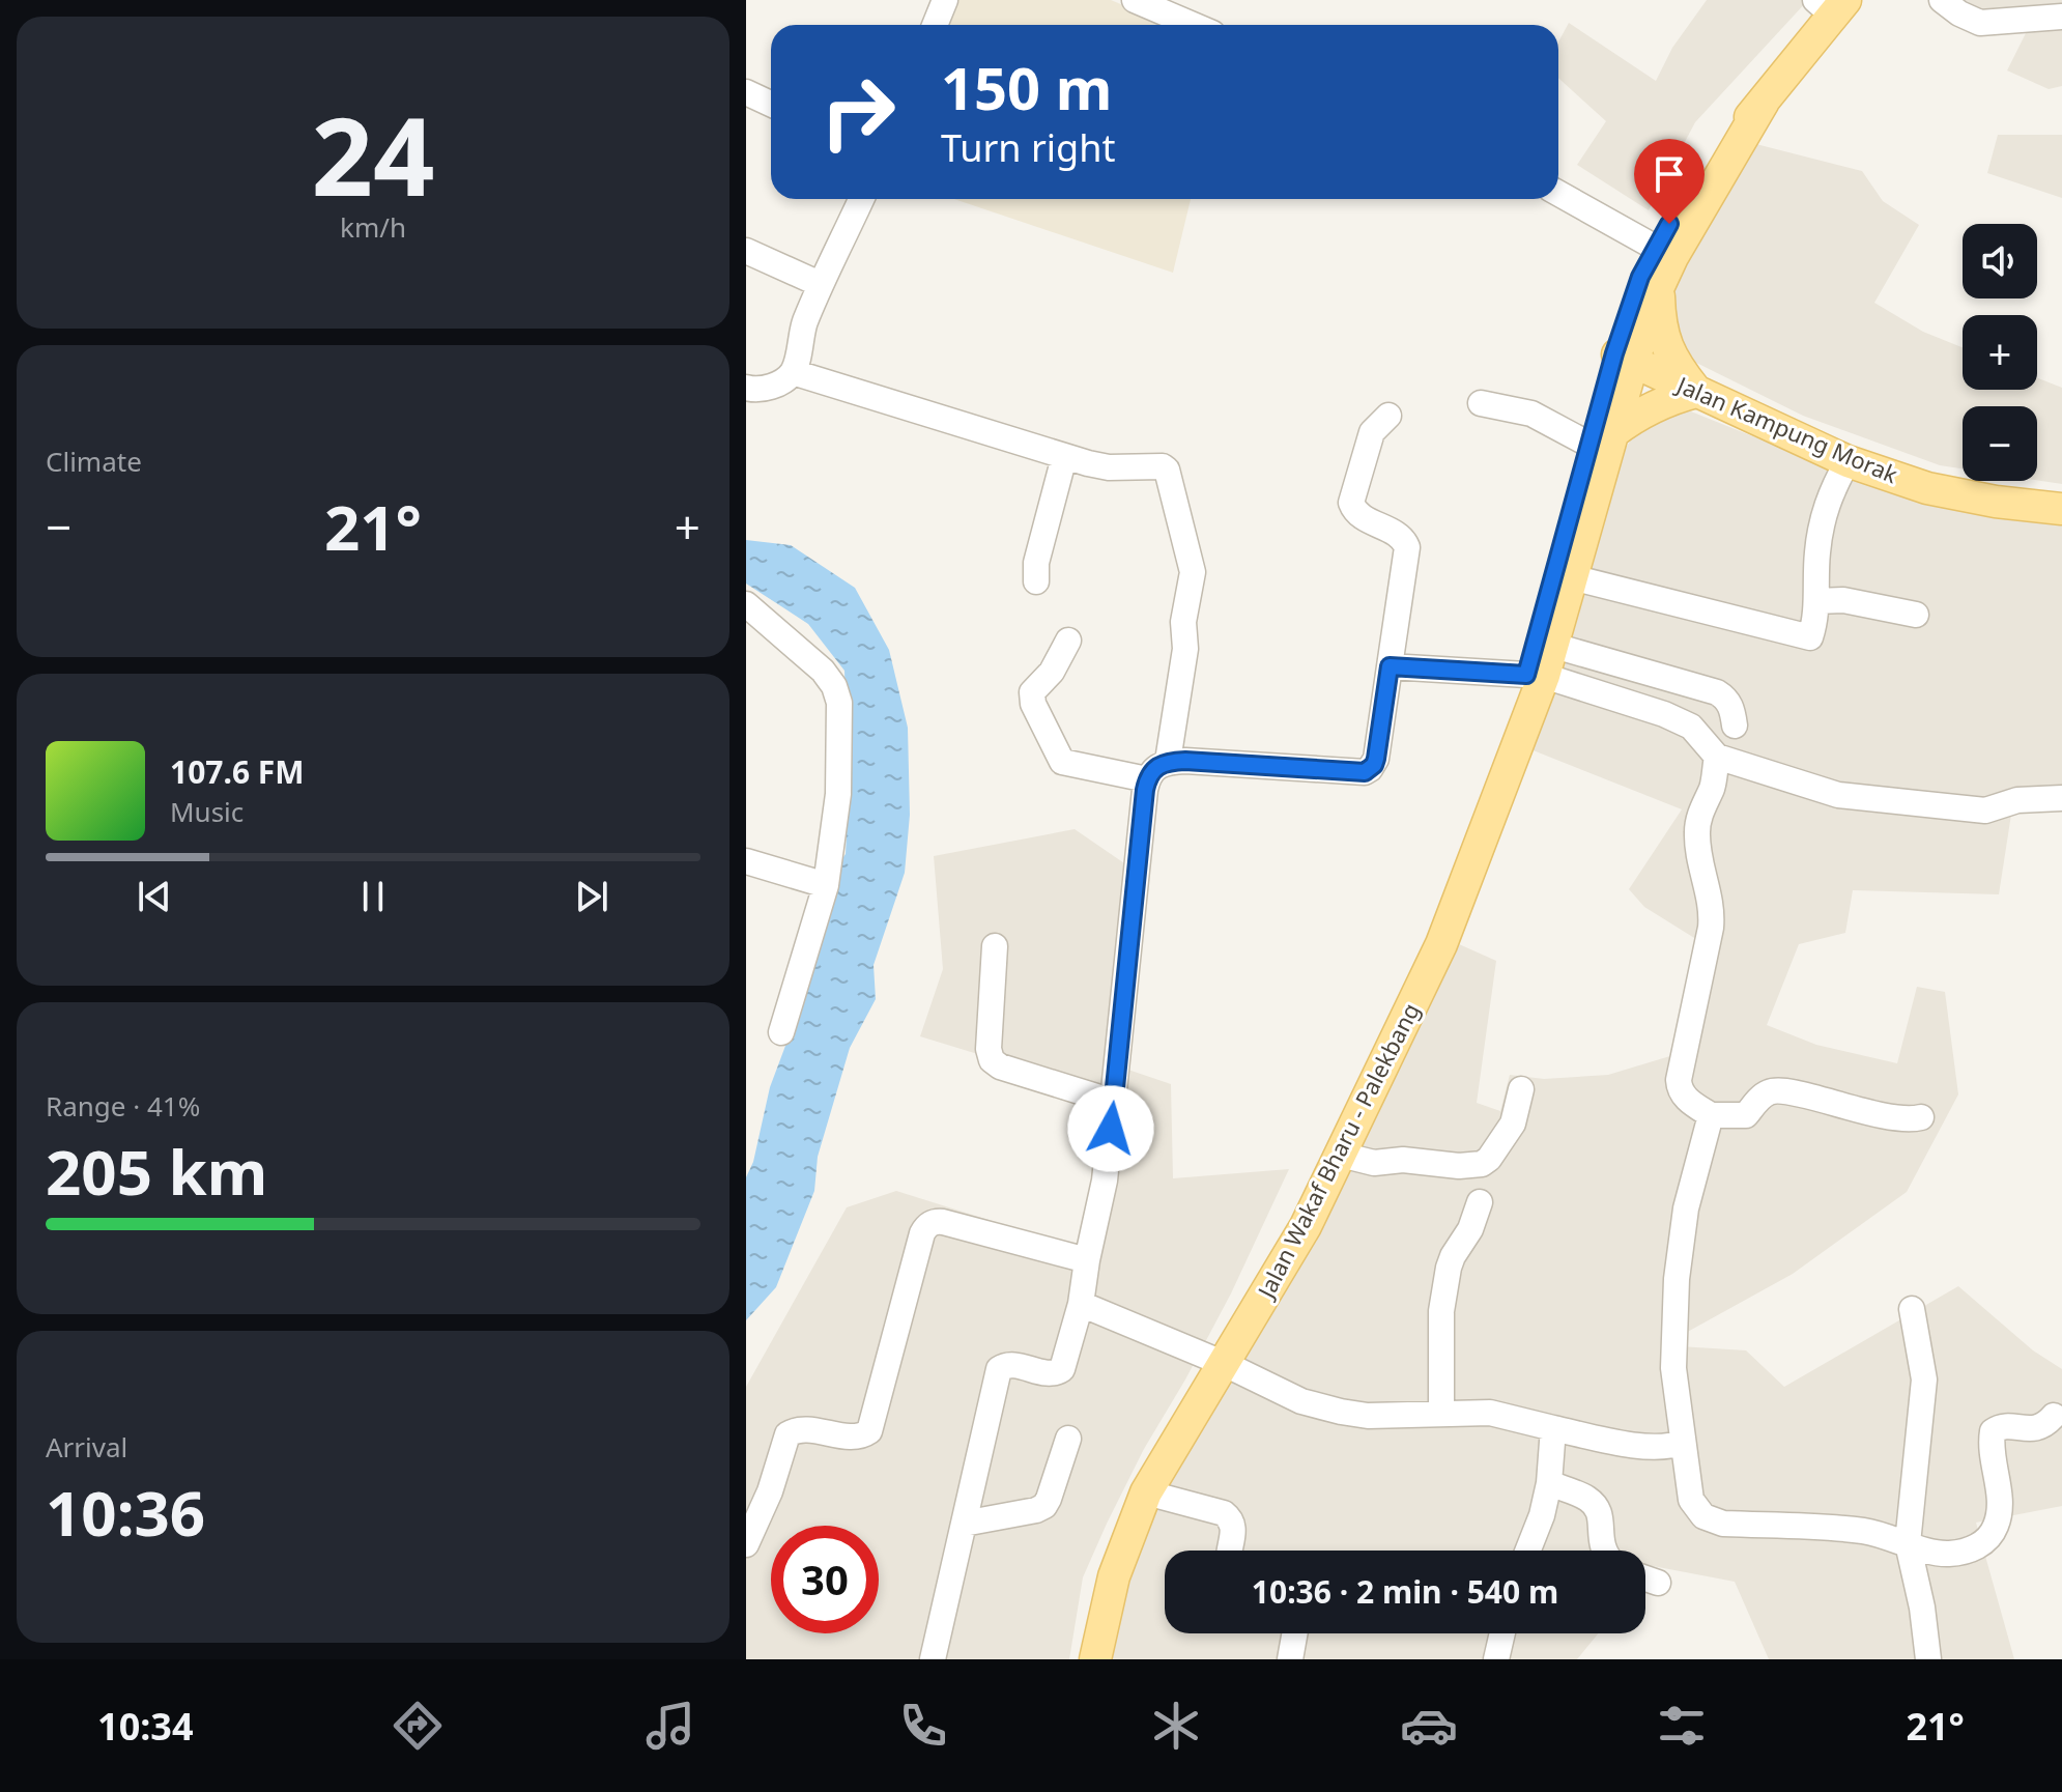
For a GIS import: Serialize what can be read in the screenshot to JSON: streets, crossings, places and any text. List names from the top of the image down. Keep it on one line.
{"streets":{"main road":["Jalan Kampung Morak","Jalan Wakaf Bharu - Palekbang"]},"crossings":[["Jalan Kampung Morak","Jalan Wakaf Bharu - Palekbang"]],"page":{"tile":[["24","km/h"],"Climate",["Range · 41%","205 km"],["Arrival","10:36"]],"turn":["150 m","Turn right"],"map_buttons":["+","−"],"heat":["−","21°","+"],"song":["107.6 FM","Music"],"limit":"30","trip":"10:36 · 2 min · 540 m","tabs":["10:34","21°"]}}
